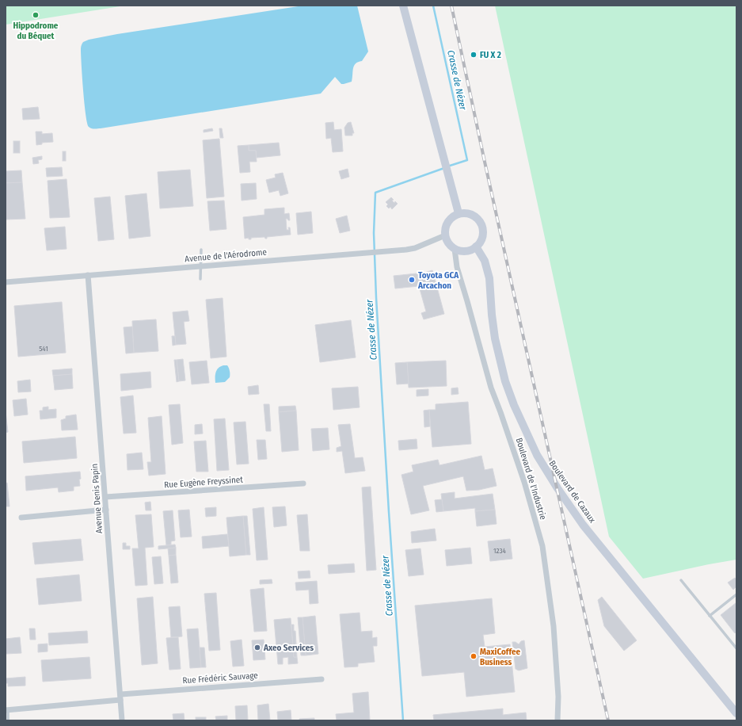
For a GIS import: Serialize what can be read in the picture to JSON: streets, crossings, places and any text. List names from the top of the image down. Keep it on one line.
{"streets":{"main road":["Boulevard de Cazaux"],"street":["Avenue de l'Aérodrome","Boulevard de l'Industrie","Rue Eugène Freyssinet","Avenue Denis Papin","Rue Frédéric Sauvage"]},"crossings":[["Avenue de l'Aérodrome","Boulevard de l'Industrie"],["Avenue de l'Aérodrome","Boulevard de Cazaux"],["Avenue de l'Aérodrome","Avenue Denis Papin"],["Boulevard de l'Industrie","Boulevard de Cazaux"],["Rue Eugène Freyssinet","Avenue Denis Papin"],["Avenue Denis Papin","Rue Frédéric Sauvage"]],"water":["Crasse de Nézer"],"places":["Hippodrome du Béquet","FU X 2","Toyota GCA Arcachon","Axeo Services","MaxiCoffee Business"],"house_numbers":["541","1234"]}
